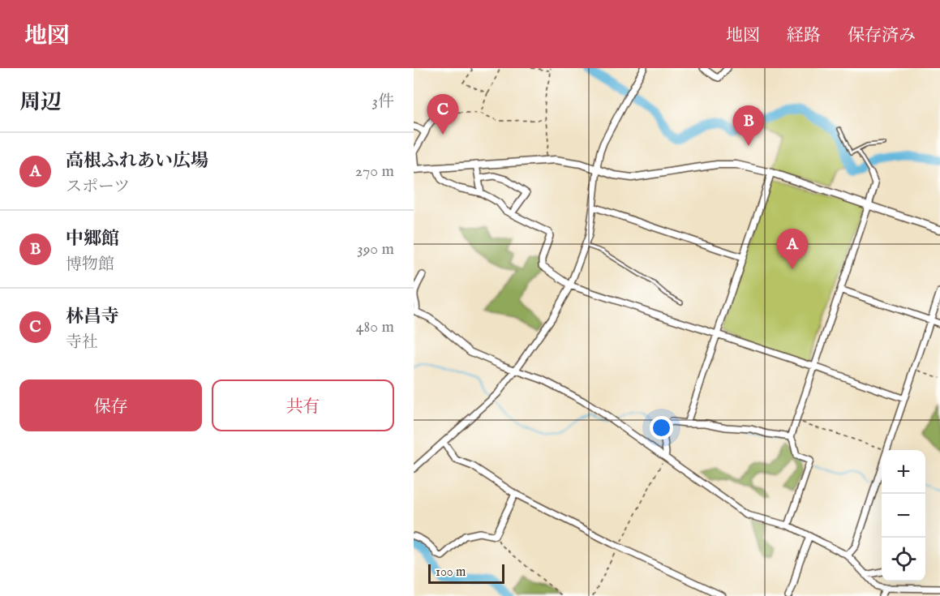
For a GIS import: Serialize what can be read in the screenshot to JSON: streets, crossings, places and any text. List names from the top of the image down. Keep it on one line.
{"scale_bar":"100 m","page":{"header":"地図","nav":["地図","経路","保存済み"],"heading":["周辺","3件"],"pins":["C","B","A"],"list":[{"mark":"A","name":"高根ふれあい広場","note":"スポーツ","value":"270 m"},{"mark":"B","name":"中郷館","note":"博物館","value":"390 m"},{"mark":"C","name":"林昌寺","note":"寺社","value":"480 m"}],"buttons":["保存","共有"],"map_buttons":["+","−"],"scale":"100 m"}}
